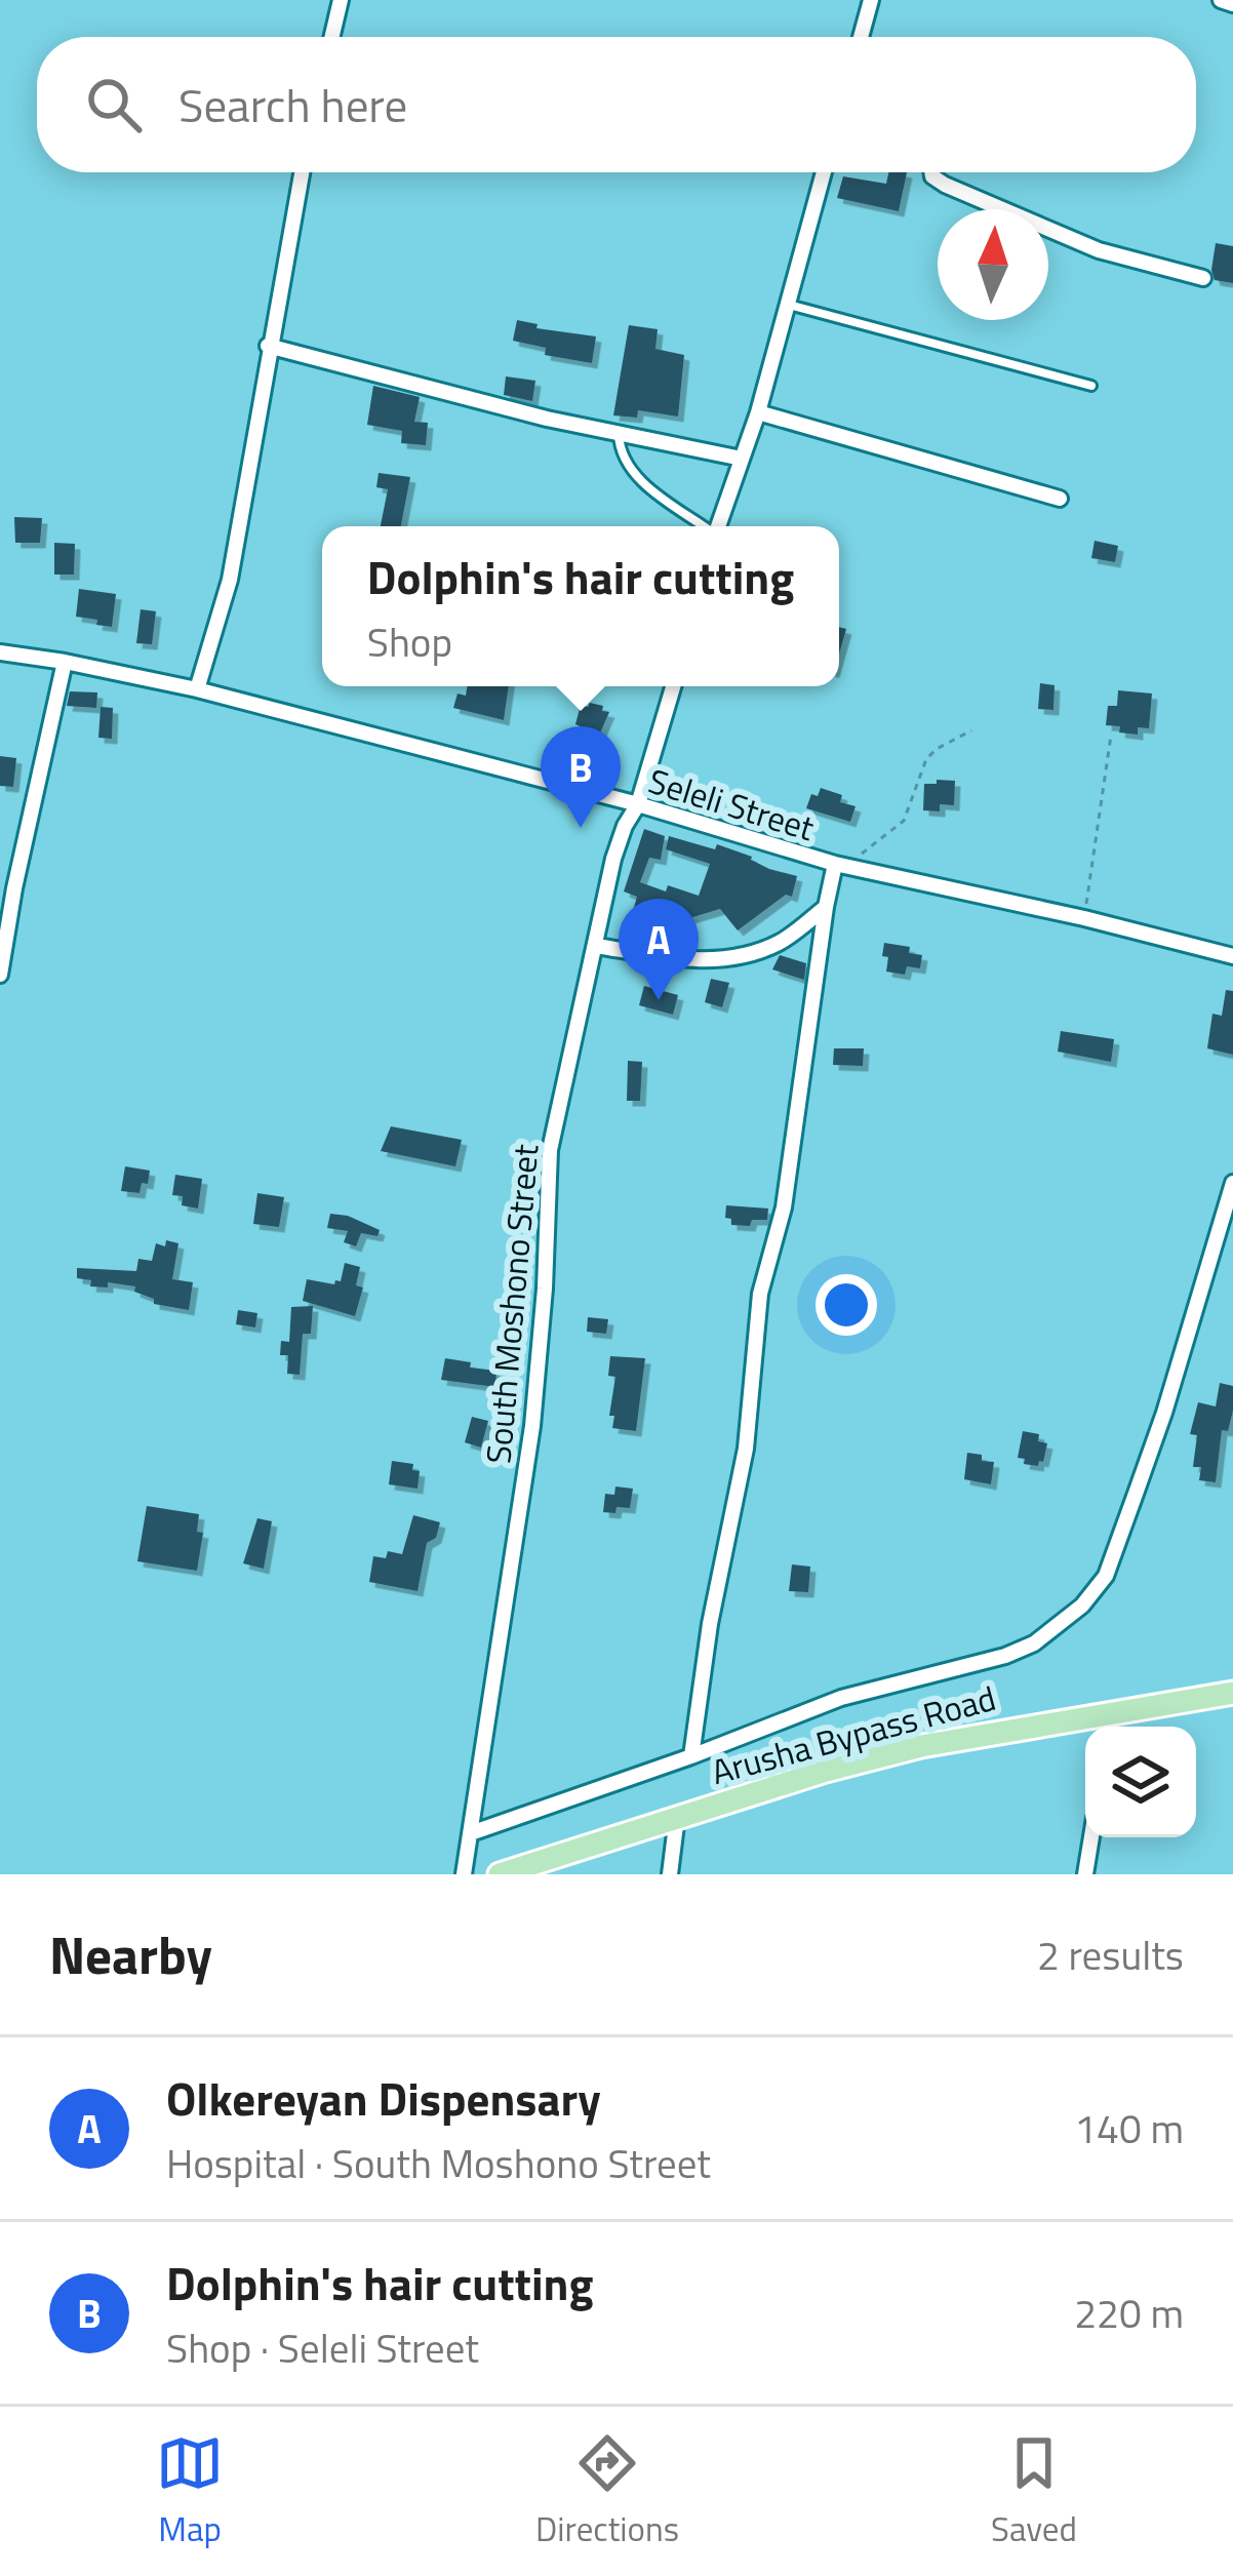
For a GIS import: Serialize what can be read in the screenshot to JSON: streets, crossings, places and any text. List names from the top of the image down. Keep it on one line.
{"streets":{"main road":["Arusha Bypass Road"],"street":["Seleli Street","South Moshono Street"]},"crossings":[["Seleli Street","South Moshono Street"]],"north":"top","page":{"search":"Search here","popup":["Dolphin's hair cutting","Shop"],"pins":["B","A"],"heading":["Nearby","2 results"],"list":[{"mark":"A","name":"Olkereyan Dispensary","note":"Hospital · South Moshono Street","value":"140 m"},{"mark":"B","name":"Dolphin's hair cutting","note":"Shop · Seleli Street","value":"220 m"}],"nav":["Map","Directions","Saved"]}}
